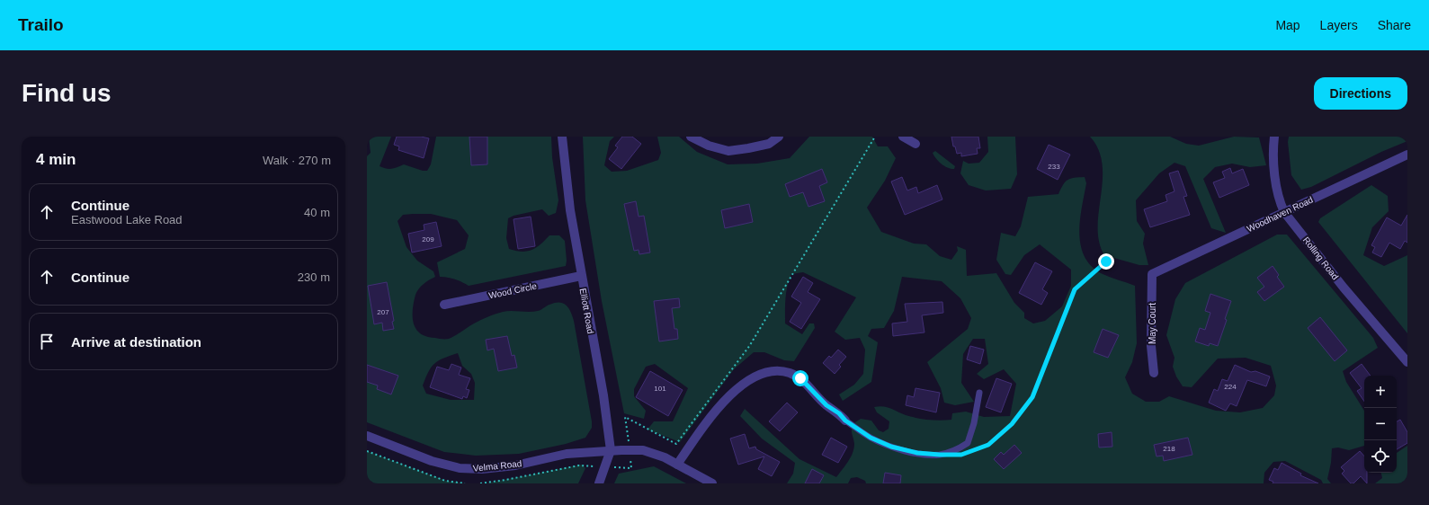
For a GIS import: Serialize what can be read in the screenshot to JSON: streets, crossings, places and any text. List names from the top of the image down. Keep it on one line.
{"streets":{"street":["Woodhaven Road","Rolling Road","Wood Circle","Elliott Road","May Court","Velma Road"]},"crossings":[["Woodhaven Road","Rolling Road"],["Woodhaven Road","May Court"],["Wood Circle","Elliott Road"],["Elliott Road","Velma Road"]],"house_numbers":["233","209","207","224","101","218"],"page":{"header":"Trailo","nav":["Map","Layers","Share"],"buttons":"Directions","title":"Find us","heading":["4 min","Walk · 270 m"],"list":[["Continue","Eastwood Lake Road","40 m"],["Continue","230 m"],"Arrive at destination"],"map_buttons":["+","−"]}}
